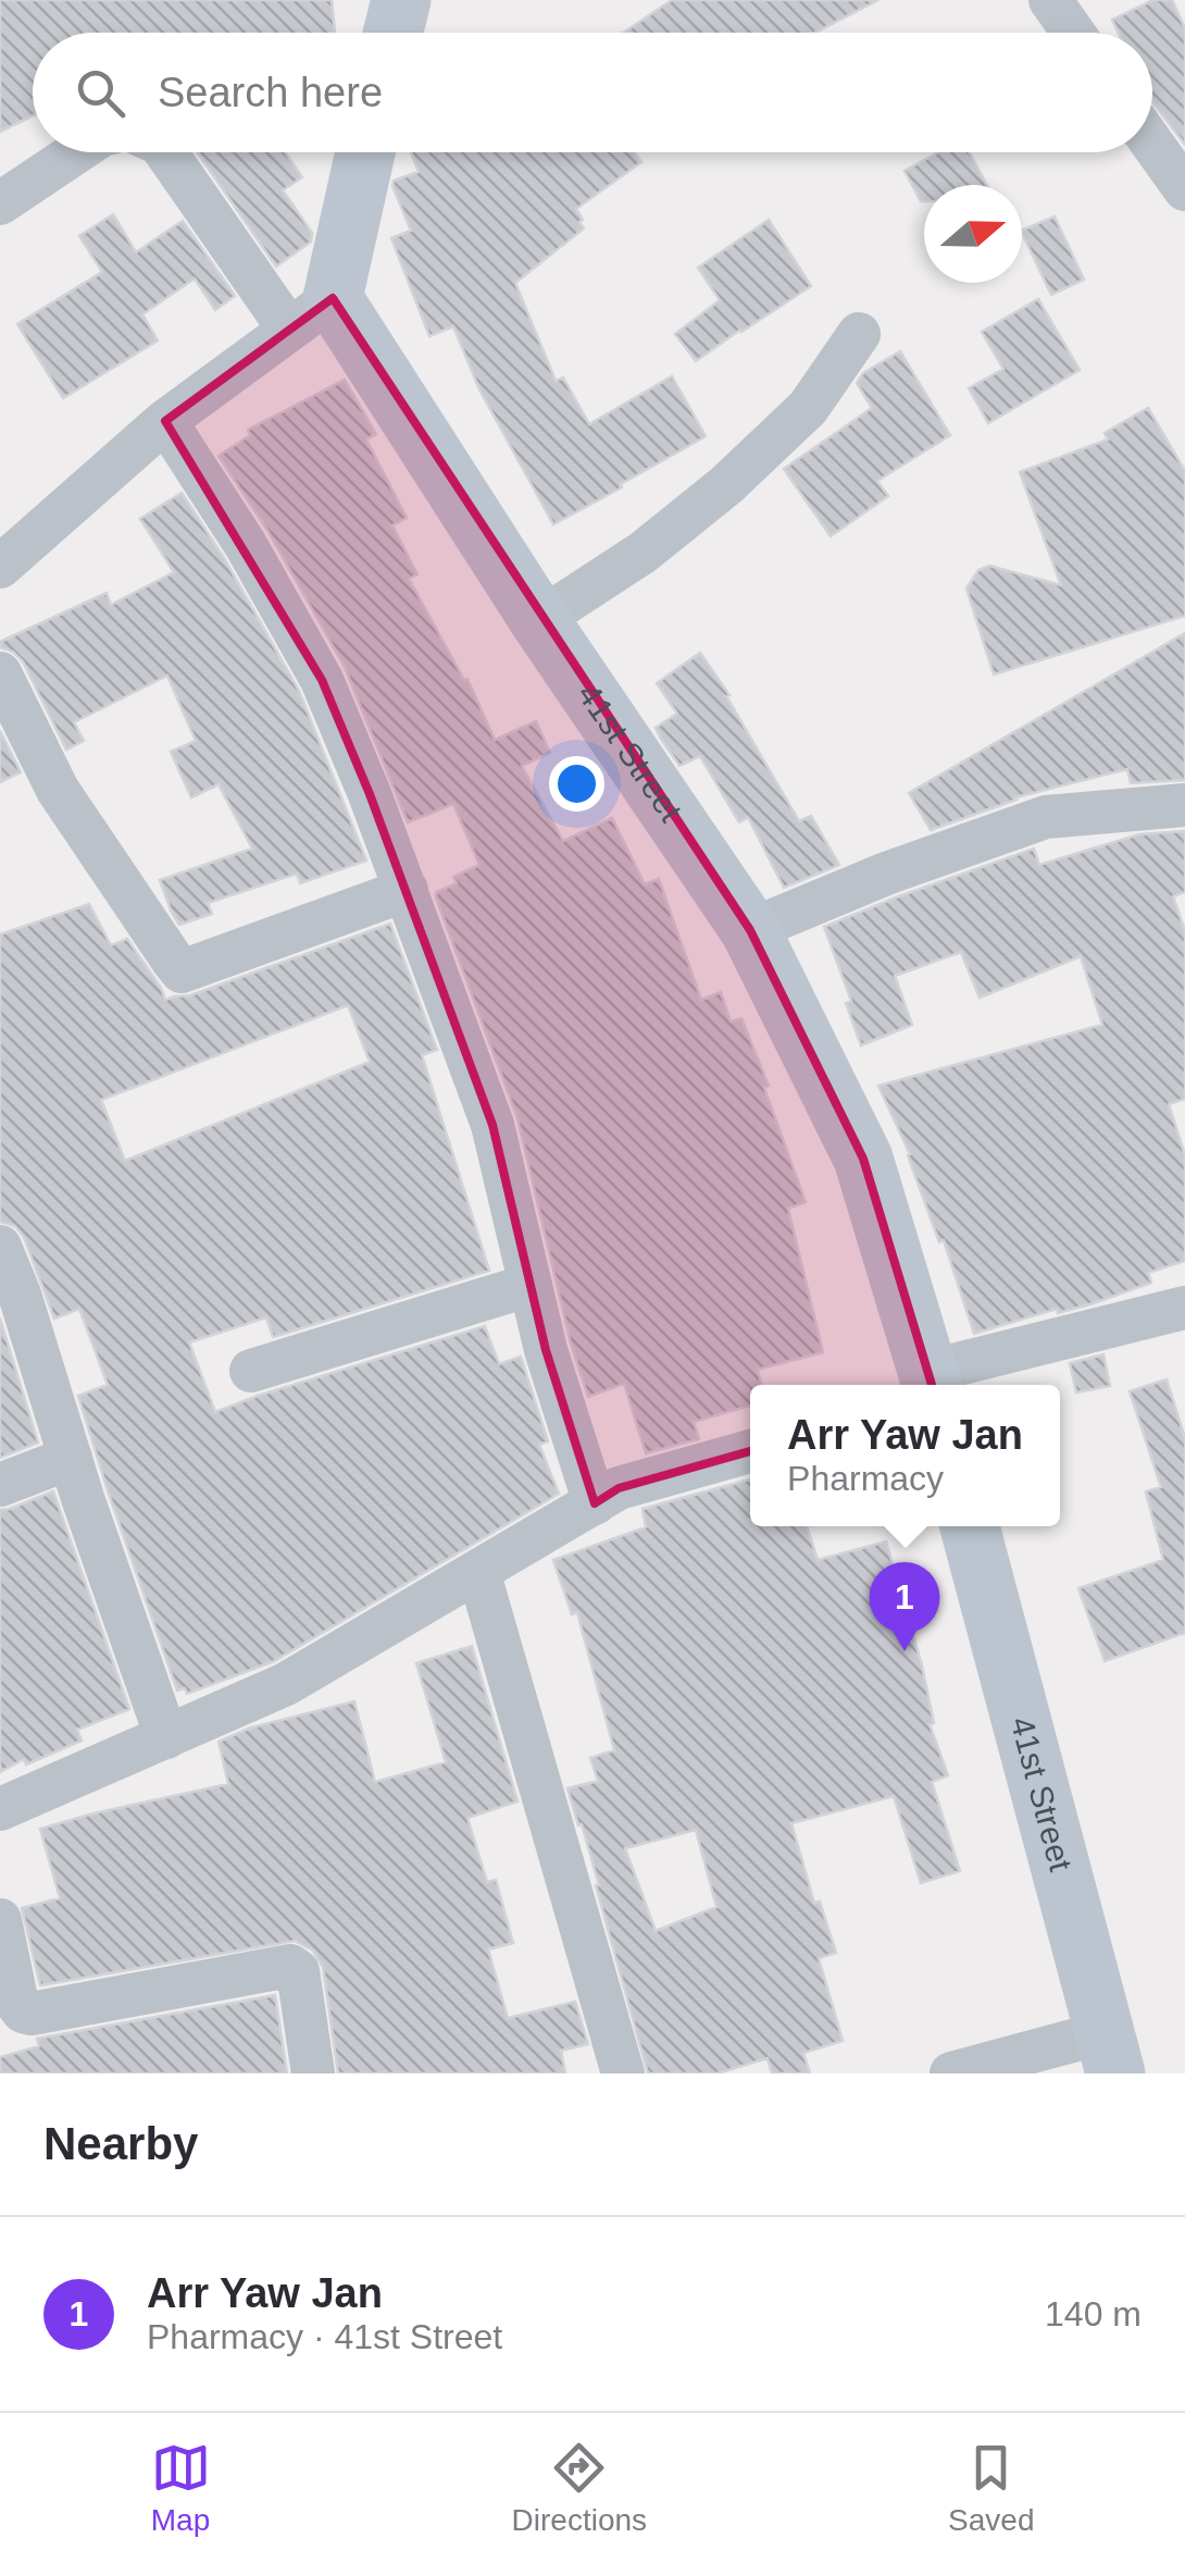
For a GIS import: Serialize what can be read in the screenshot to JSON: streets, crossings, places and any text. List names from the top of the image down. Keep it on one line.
{"streets":{"main road":["41st Street"]},"north":"right","page":{"search":"Search here","popup":["Arr Yaw Jan","Pharmacy"],"pins":"1","heading":"Nearby","list":[{"mark":"1","name":"Arr Yaw Jan","note":"Pharmacy · 41st Street","value":"140 m"}],"nav":["Map","Directions","Saved"]}}
